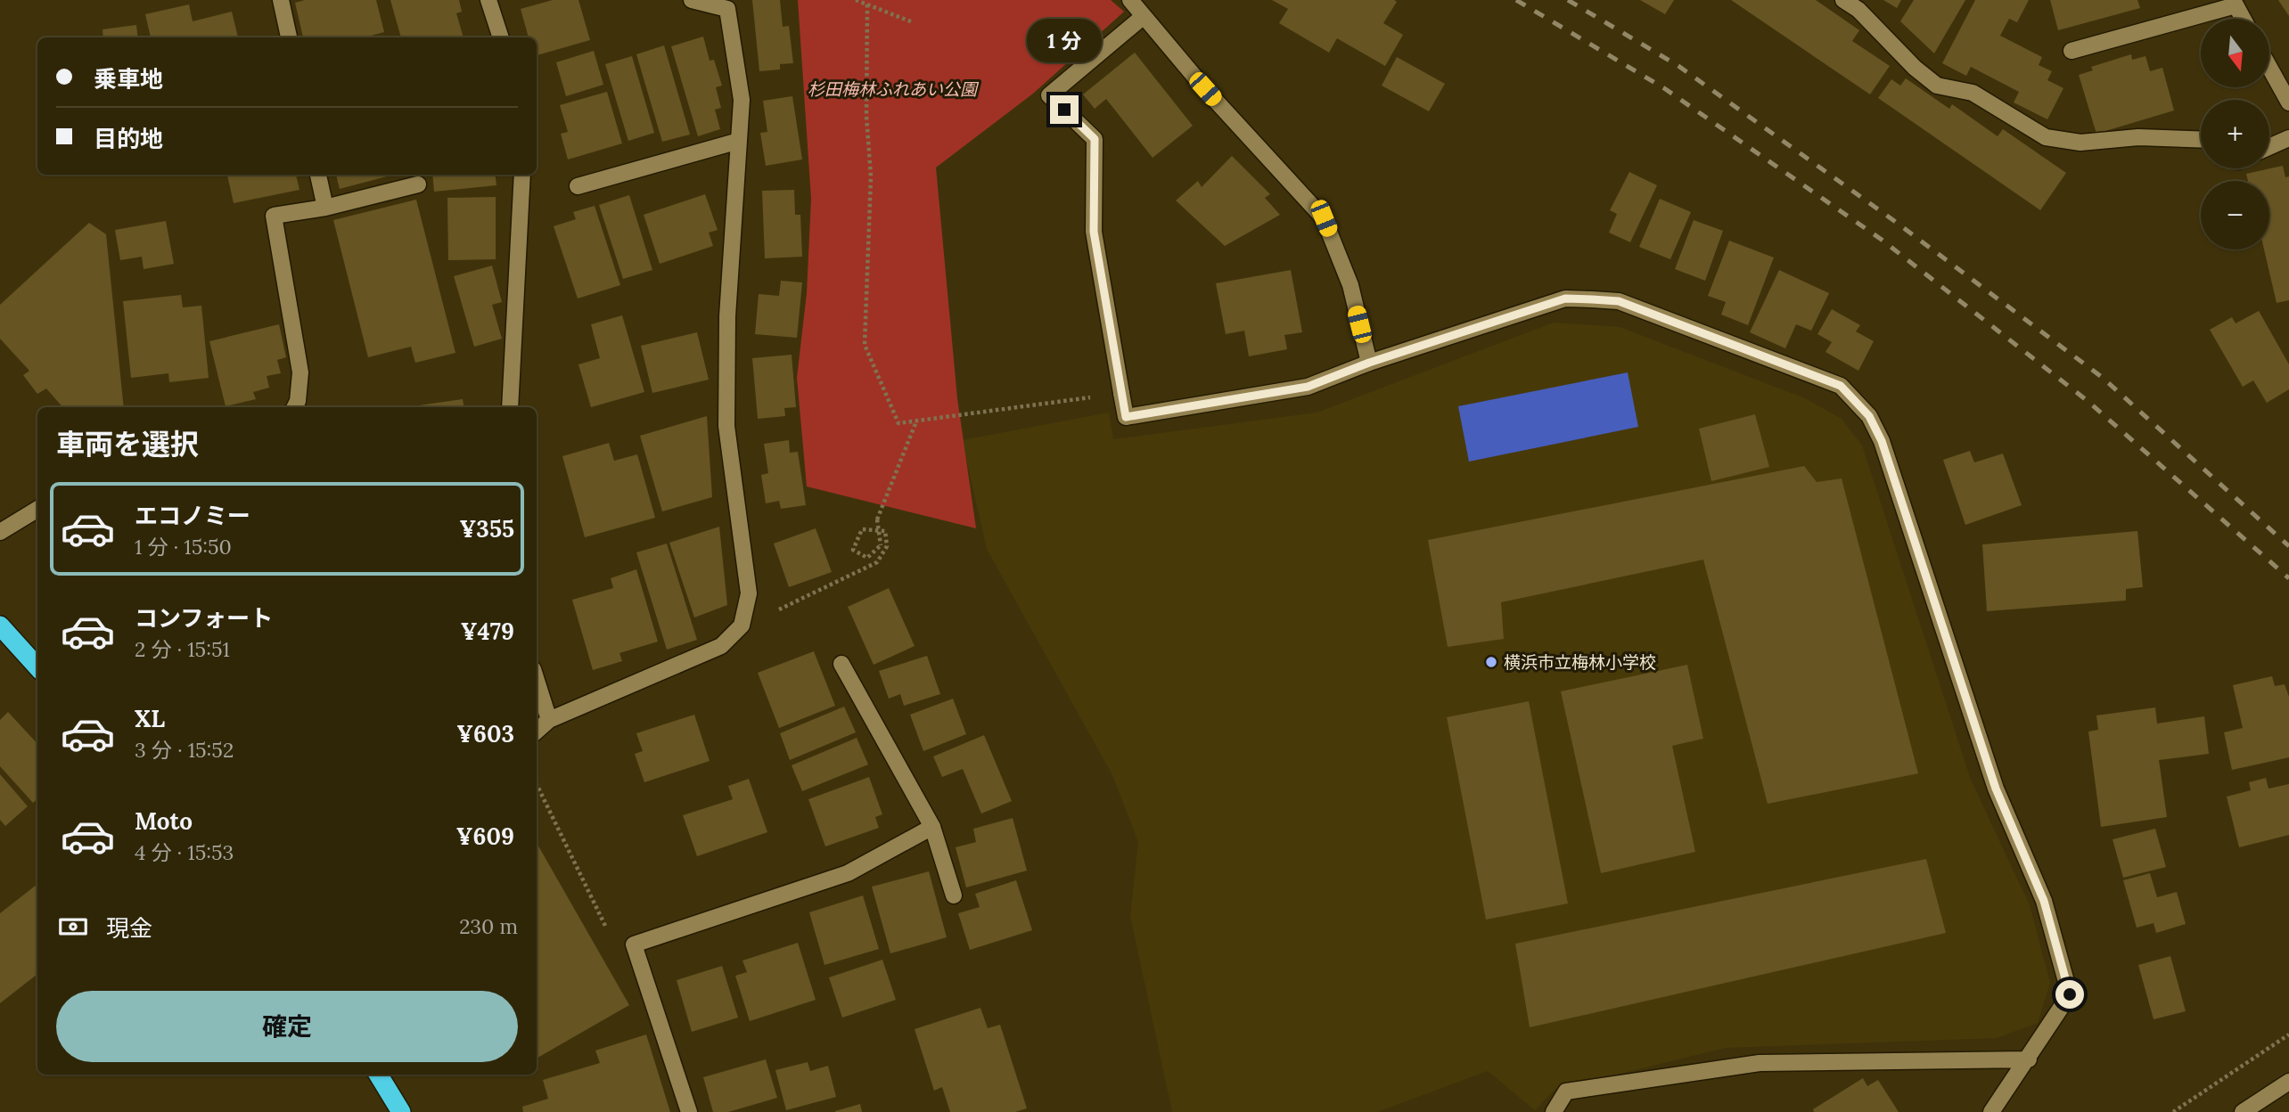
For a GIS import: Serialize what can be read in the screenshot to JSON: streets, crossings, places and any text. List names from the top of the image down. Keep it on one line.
{"parks":["杉田梅林ふれあい公園"],"places":["横浜市立梅林小学校"],"north":"bottom","page":{"map_buttons":["+","−"],"bubble":"1 分","banner":["乗車地","目的地"],"heading":"車両を選択","list":[{"name":"エコノミー","note":"1 分 · 15:50","value":"¥355"},{"name":"コンフォート","note":"2 分 · 15:51","value":"¥479"},{"name":"XL","note":"3 分 · 15:52","value":"¥603"},{"name":"Moto","note":"4 分 · 15:53","value":"¥609"}],"pay":["現金","230 m"],"buttons":"確定"}}
